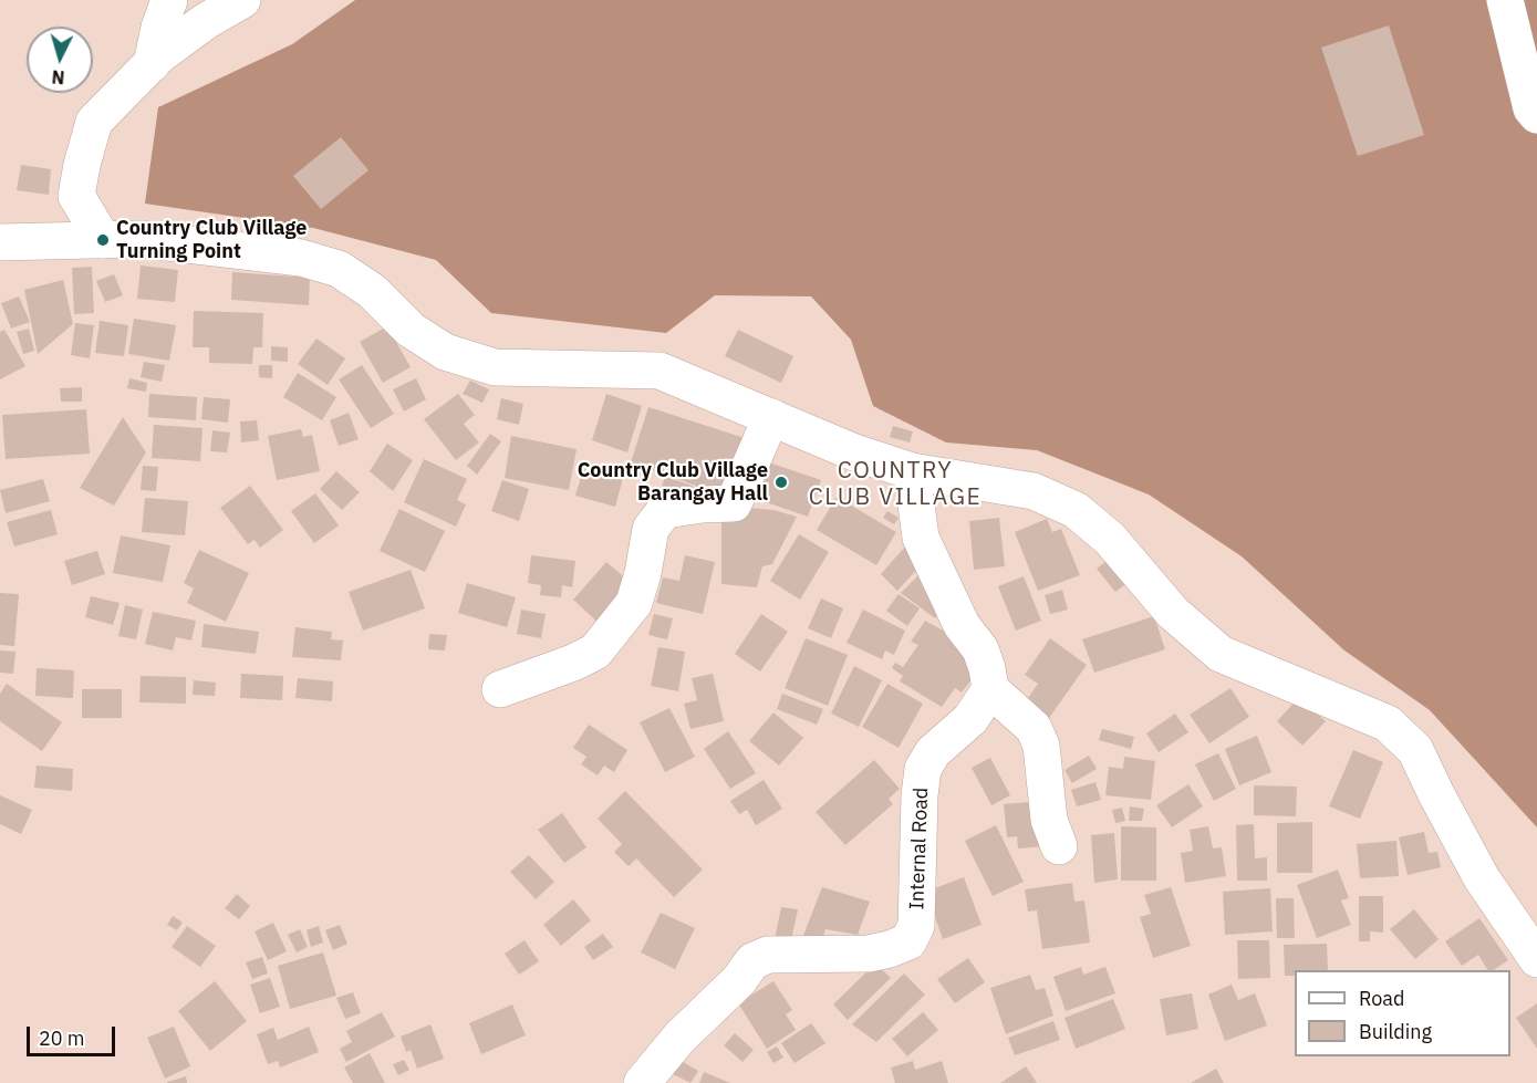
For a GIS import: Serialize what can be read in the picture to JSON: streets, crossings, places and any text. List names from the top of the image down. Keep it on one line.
{"streets":{"street":["Internal Road"]},"districts":["COUNTRY CLUB VILLAGE"],"places":["Country Club Village Turning Point","Country Club Village Barangay Hall"],"legend":["Road","Building"],"scale_bar":"20 m","north":"bottom"}
